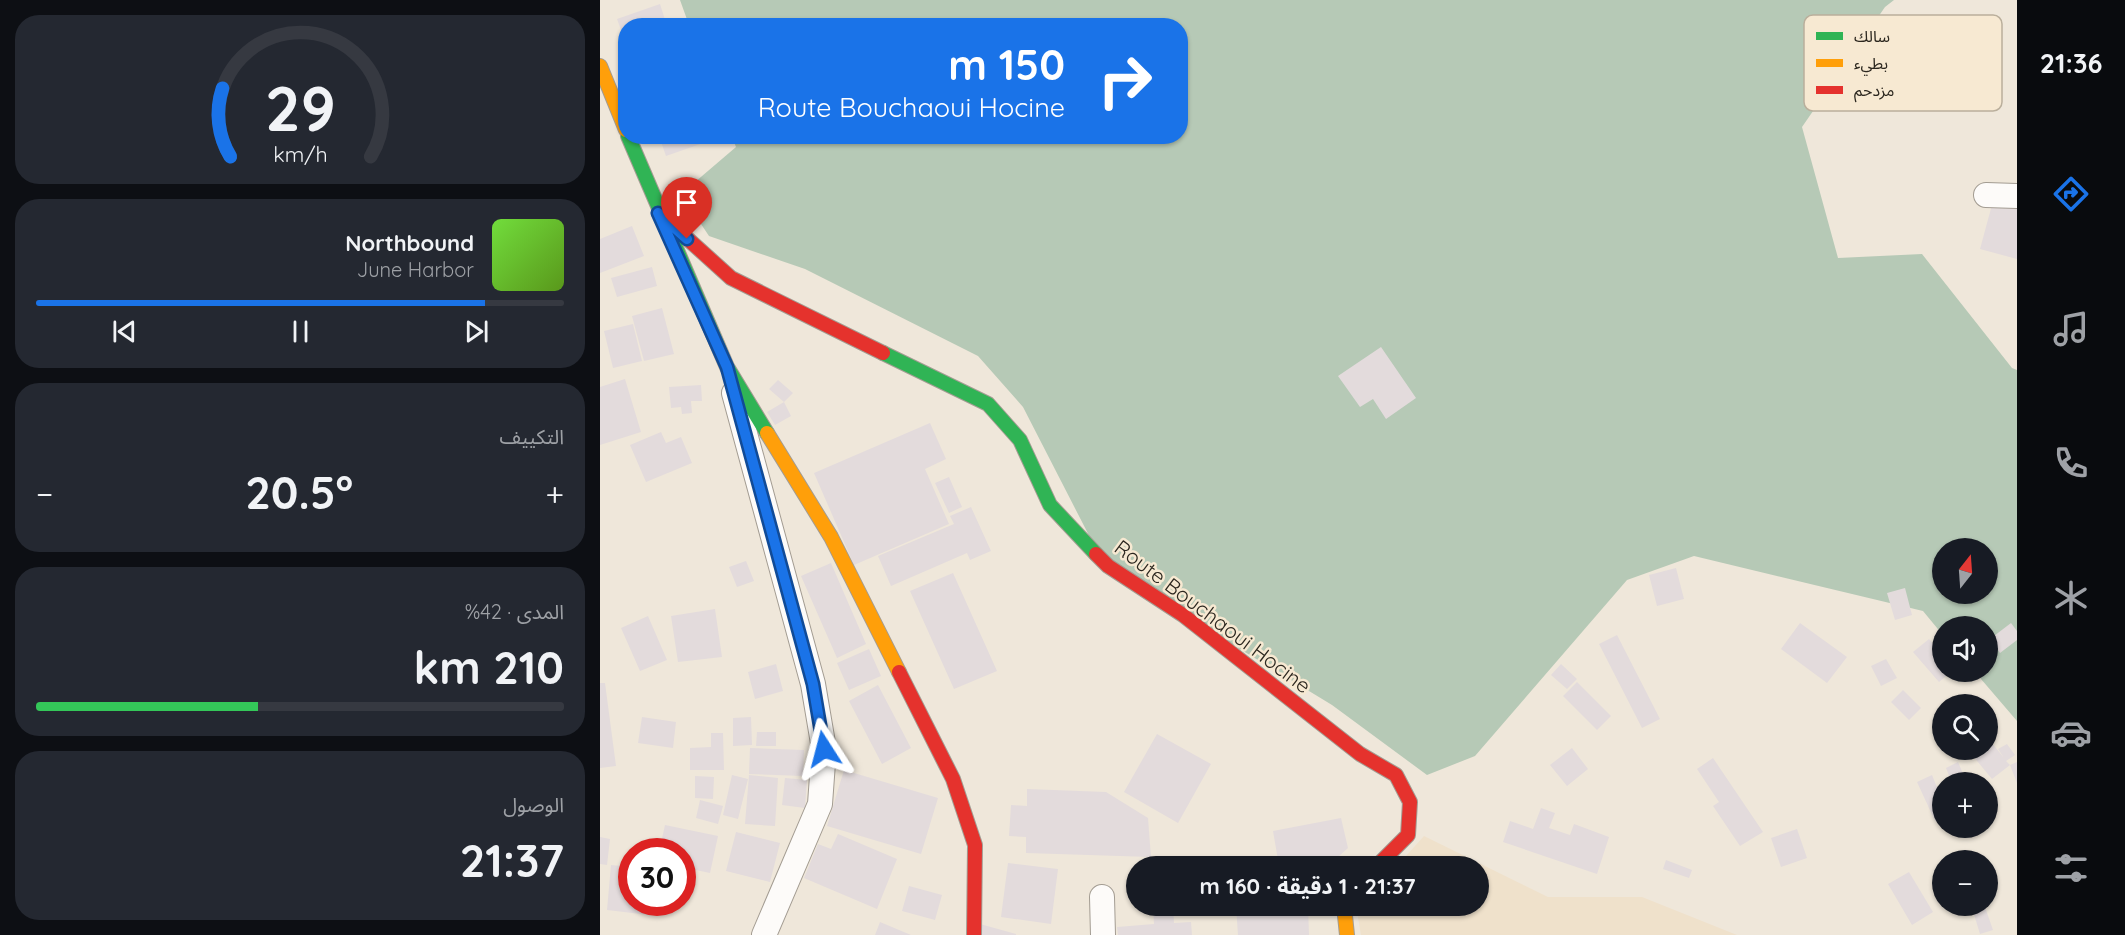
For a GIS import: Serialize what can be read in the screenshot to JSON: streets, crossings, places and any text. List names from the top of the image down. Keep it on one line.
{"streets":{"street":["Route Bouchaoui Hocine"]},"legend":["سالك","بطيء","مزدحم"],"north":"top","page":{"tabs":"21:36","turn":["150 m","Route Bouchaoui Hocine"],"song":["Northbound","June Harbor"],"tile":["التكييف",["المدى · 42%","210 km"],["الوصول","21:37"]],"heat":["−","20.5°","+"],"map_buttons":["+","−"],"limit":"30","trip":"21:37 · 1 دقيقة · 160 m","gauge":["29","km/h"]}}
